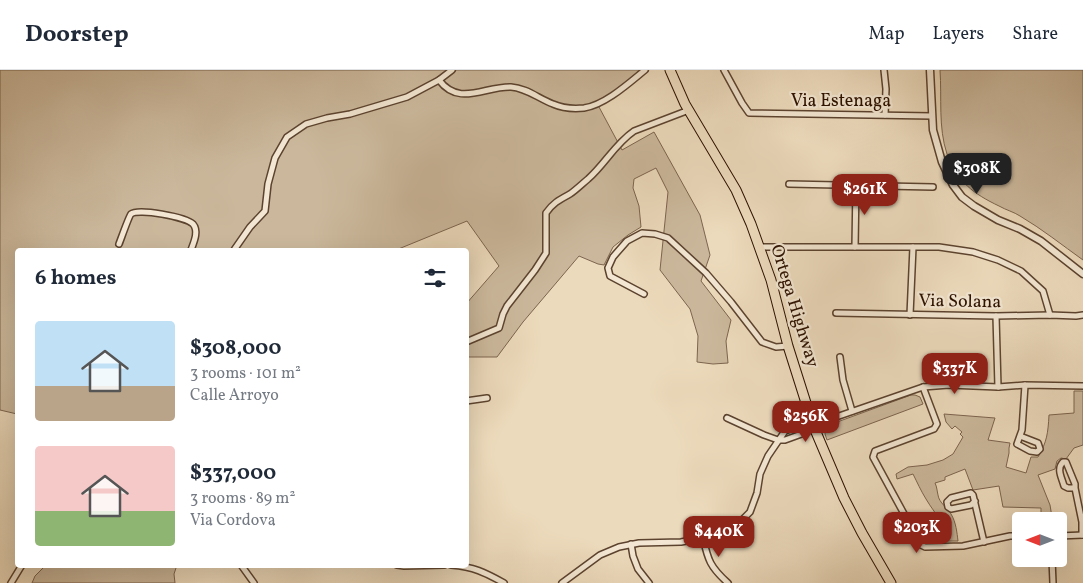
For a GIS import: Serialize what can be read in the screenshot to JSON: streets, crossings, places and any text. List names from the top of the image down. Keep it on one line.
{"streets":{"main road":["Ortega Highway"],"street":["Via Estenaga","Via Solana"]},"north":"left","page":{"header":"Doorstep","nav":["Map","Layers","Share"],"price":["$308K","$261K","$337K","$256K","$203K","$440K"],"heading":"6 homes","list":[{"name":"$308,000","note":"3 rooms · 101 m² · Calle Arroyo"},{"name":"$337,000","note":"3 rooms · 89 m² · Via Cordova"}]}}
